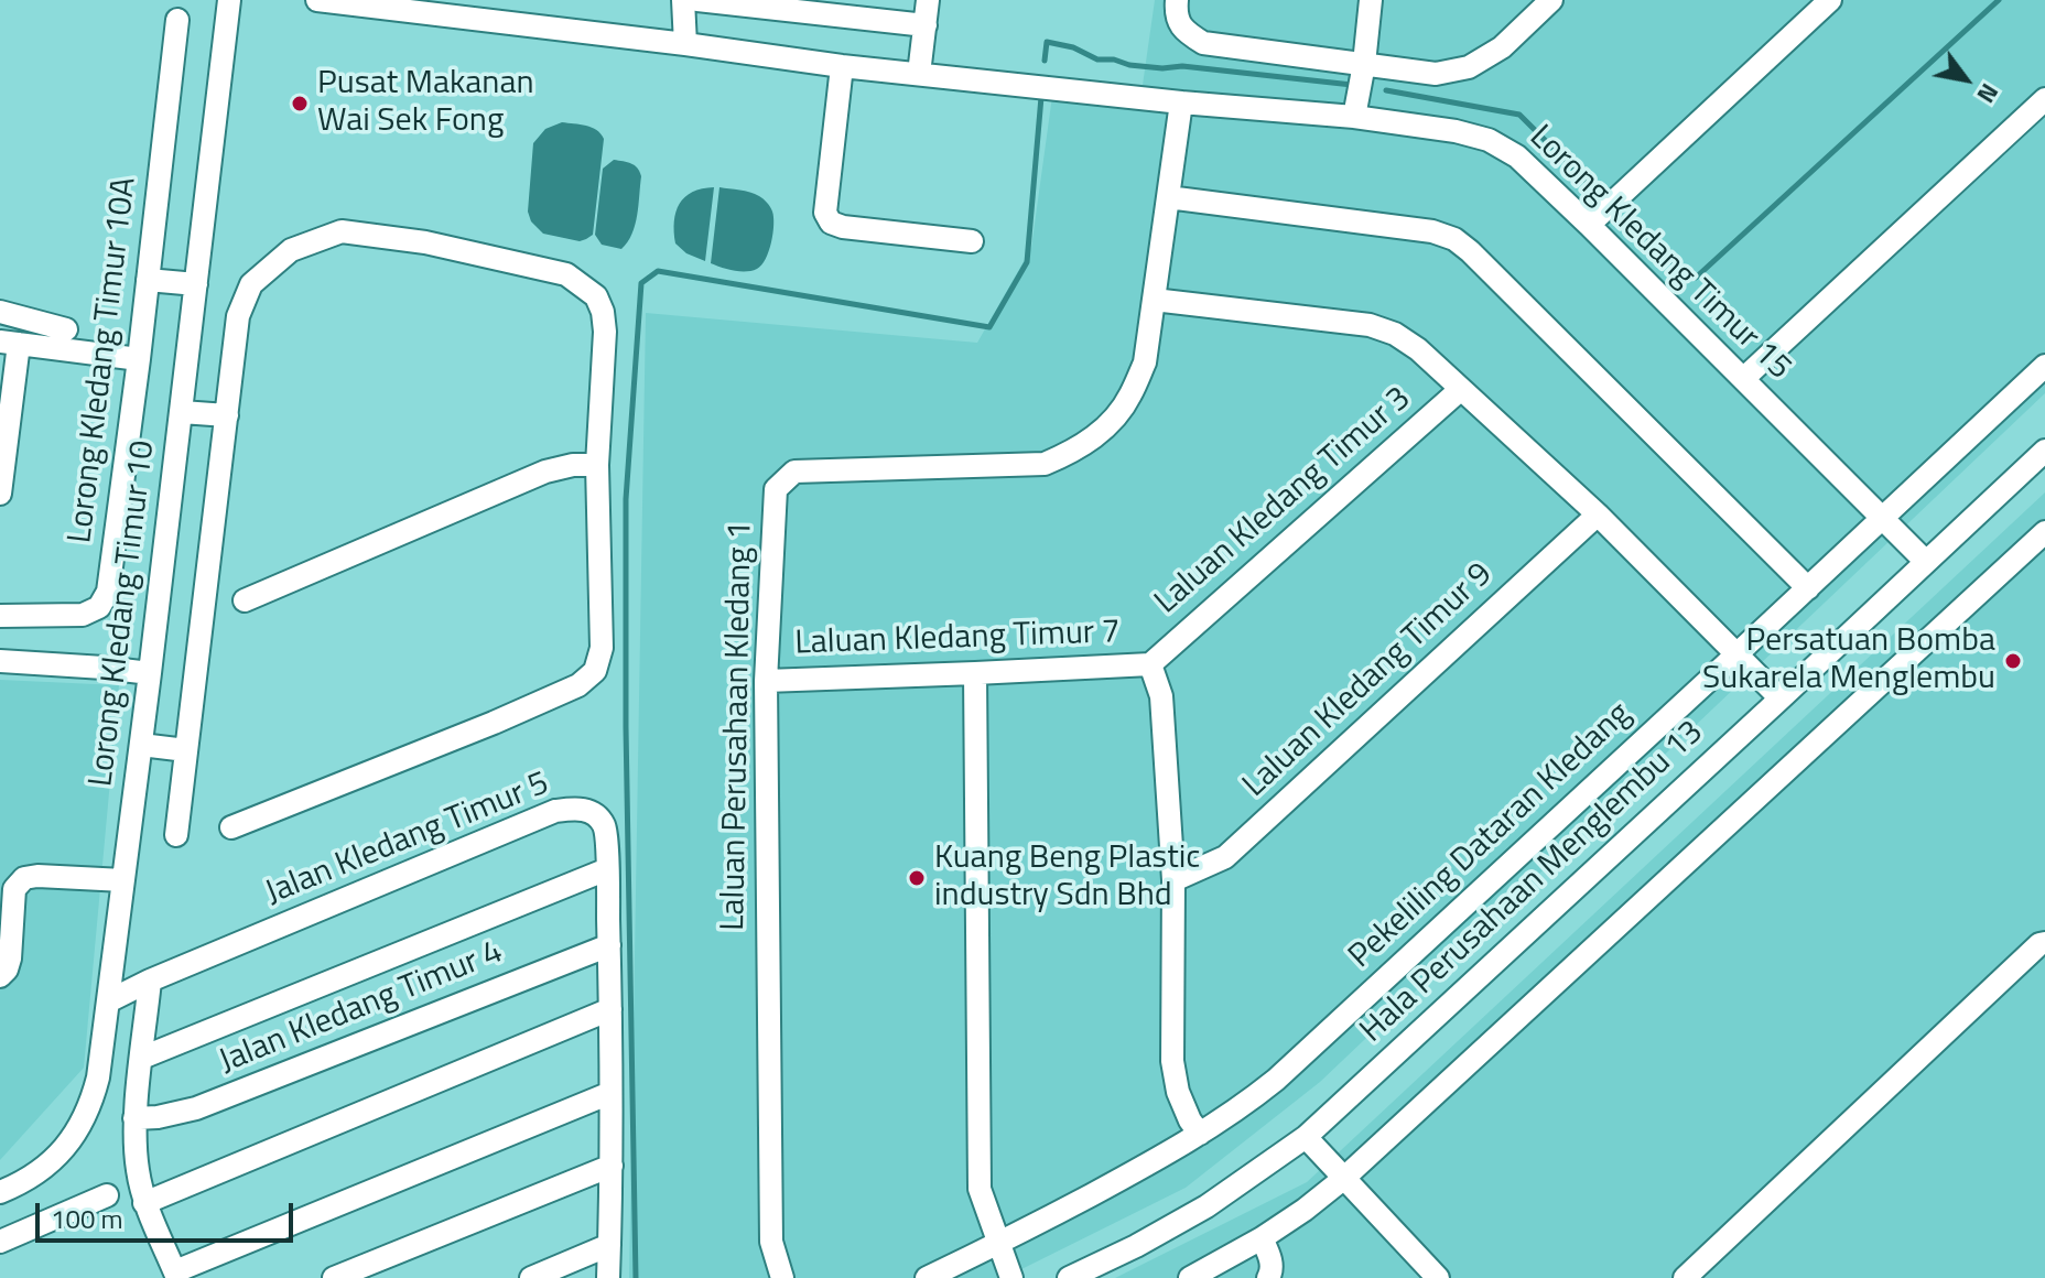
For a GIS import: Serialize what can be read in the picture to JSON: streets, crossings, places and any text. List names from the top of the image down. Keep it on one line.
{"streets":{"street":["Lorong Kledang Timur 15","Lorong Kledang Timur 10A","Laluan Kledang Timur 3","Lorong Kledang Timur 10","Laluan Kledang Timur 7","Laluan Kledang Timur 9","Laluan Perusahaan Kledang 1","Pekeliling Dataran Kledang","Jalan Kledang Timur 5","Hala Perusahaan Menglembu 13","Jalan Kledang Timur 4"]},"crossings":[["Lorong Kledang Timur 15","Laluan Perusahaan Kledang 1"],["Lorong Kledang Timur 15","Pekeliling Dataran Kledang"],["Lorong Kledang Timur 15","Hala Perusahaan Menglembu 13"],["Laluan Kledang Timur 3","Laluan Kledang Timur 7"],["Lorong Kledang Timur 10","Jalan Kledang Timur 5"],["Laluan Kledang Timur 7","Laluan Kledang Timur 9"],["Laluan Kledang Timur 7","Laluan Perusahaan Kledang 1"],["Laluan Kledang Timur 7","Pekeliling Dataran Kledang"],["Jalan Kledang Timur 5","Jalan Kledang Timur 4"]],"places":["Pusat Makanan Wai Sek Fong","Persatuan Bomba Sukarela Menglembu","Kuang Beng Plastic industry Sdn Bhd"],"scale_bar":"100 m","north":"bottom right"}
